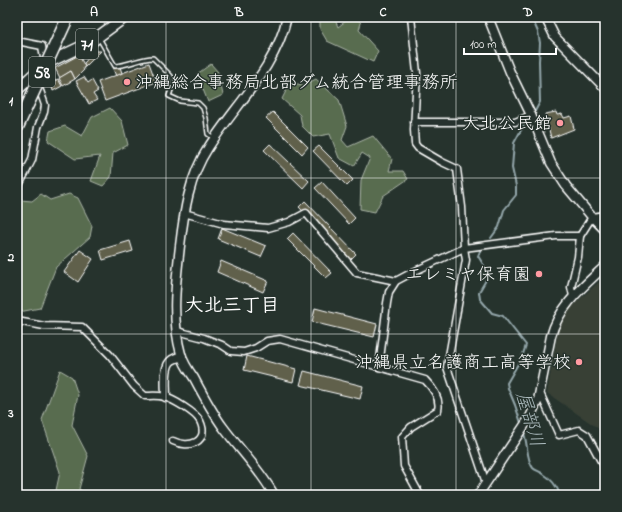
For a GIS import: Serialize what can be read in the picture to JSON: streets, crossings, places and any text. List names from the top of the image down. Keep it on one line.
{"streets":{"highway":["58"],"main road":["71"]},"districts":["大北三丁目"],"water":["屋部川"],"places":["沖縄総合事務局北部ダム統合管理事務所","大北公民館","エレミヤ保育園","沖縄県立名護商工高等学校"],"scale_bar":"100 m","grid":{"columns":["A","B","C","D"],"rows":["1","2","3"]}}
